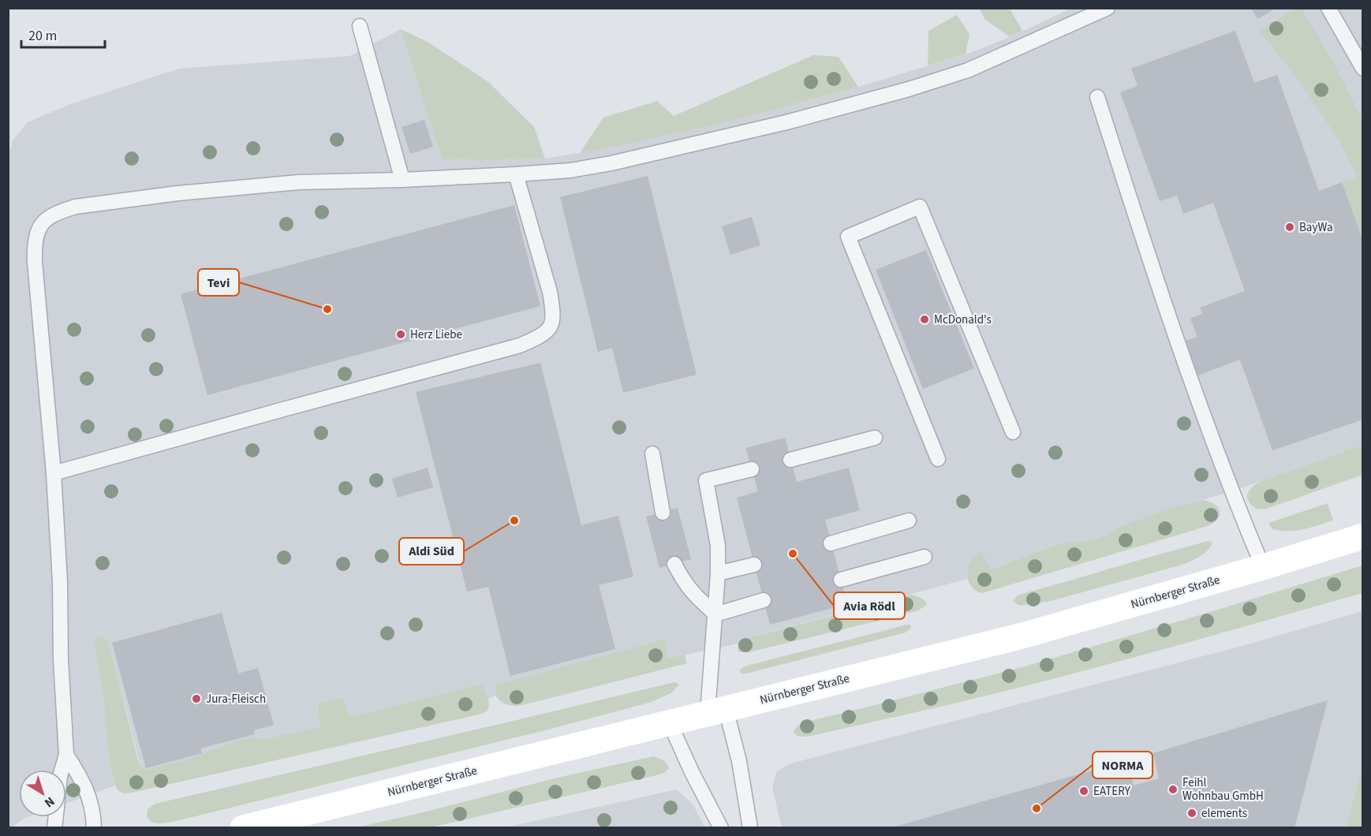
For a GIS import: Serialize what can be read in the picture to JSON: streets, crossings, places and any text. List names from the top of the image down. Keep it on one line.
{"streets":{"main road":["Nürnberger Straße"]},"places":["BayWa","Tevi","McDonald's","Herz Liebe","Aldi Süd","Avia Rödl","Jura-Fleisch","Feihl Wohnbau GmbH","EATERY","NORMA","elements"],"scale_bar":"20 m","north":"bottom right"}
